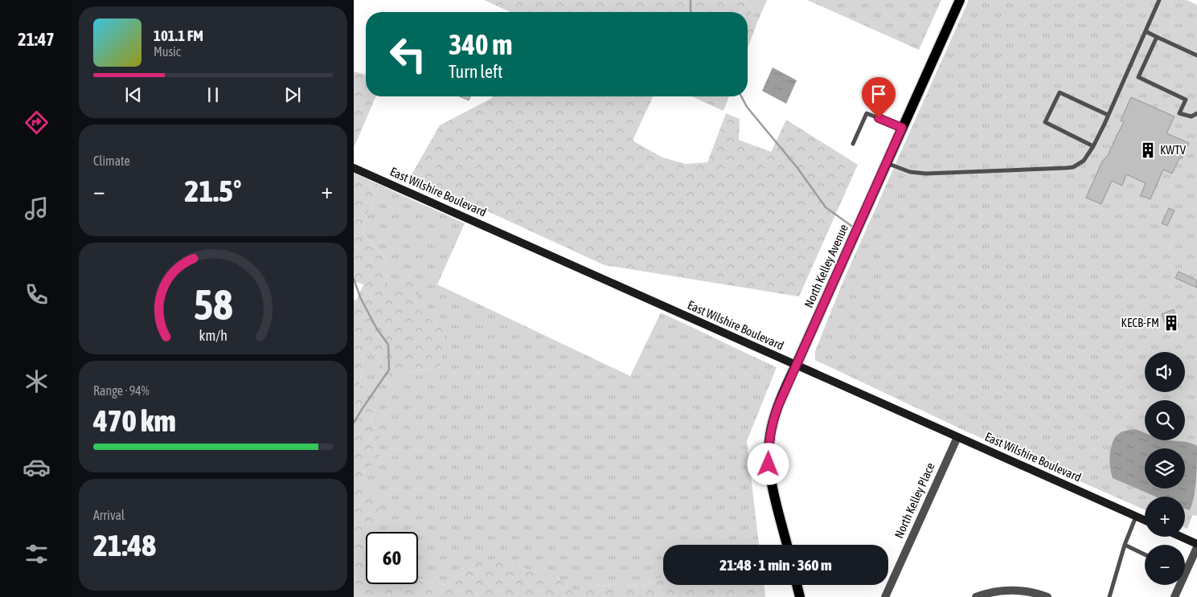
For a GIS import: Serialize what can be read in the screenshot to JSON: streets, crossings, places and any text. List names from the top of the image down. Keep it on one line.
{"streets":{"main road":["North Kelley Avenue"],"street":["East Wilshire Boulevard","North Kelley Place"]},"crossings":[["East Wilshire Boulevard","North Kelley Avenue"],["East Wilshire Boulevard","North Kelley Place"]],"places":{"building":["KWTV","KECB-FM"]},"page":{"tabs":"21:47","turn":["340 m","Turn left"],"song":["101.1 FM","Music"],"tile":["Climate",["Range · 94%","470 km"],["Arrival","21:48"]],"heat":["−","21.5°","+"],"map_buttons":["+","−"],"limit":"60","trip":"21:48 · 1 min · 360 m","gauge":["58","km/h"]}}
